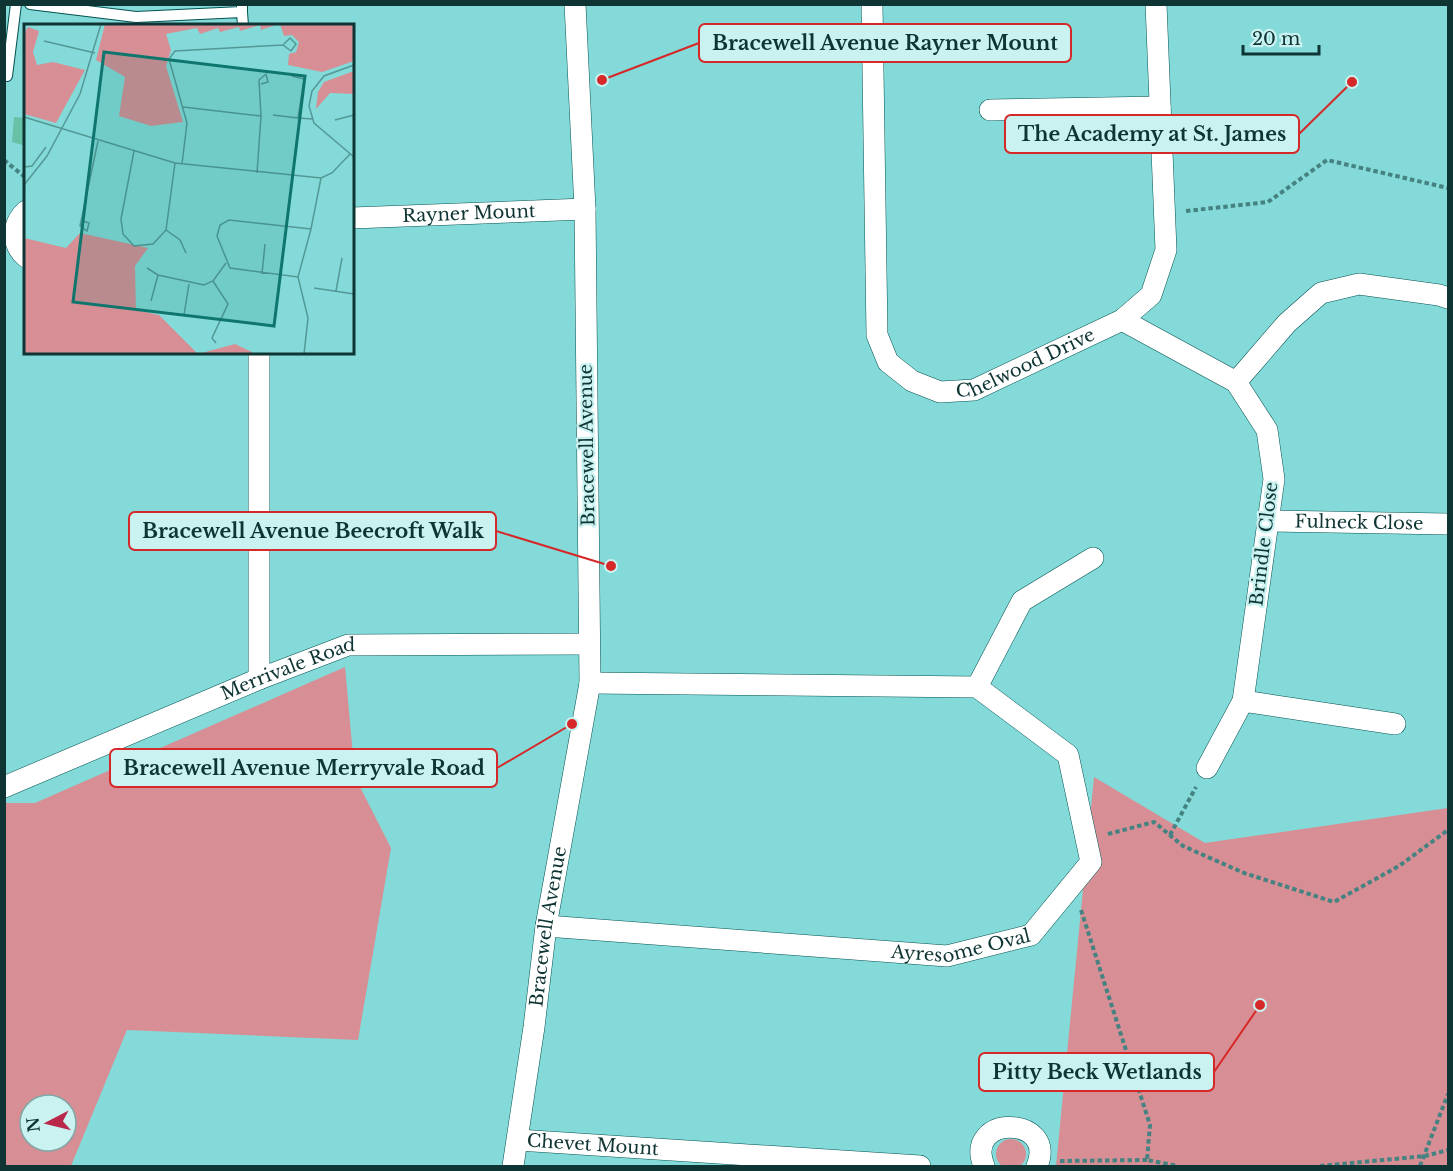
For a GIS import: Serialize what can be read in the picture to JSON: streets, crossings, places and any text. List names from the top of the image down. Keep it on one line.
{"streets":{"street":["Rayner Mount","Chelwood Drive","Bracewell Avenue","Fulneck Close","Brindle Close","Merrivale Road","Ayresome Oval","Chevet Mount"]},"crossings":[["Rayner Mount","Bracewell Avenue"],["Chelwood Drive","Brindle Close"],["Bracewell Avenue","Merrivale Road"],["Bracewell Avenue","Ayresome Oval"],["Bracewell Avenue","Chevet Mount"],["Fulneck Close","Brindle Close"]],"places":["Bracewell Avenue Rayner Mount","The Academy at St. James","Bracewell Avenue Beecroft Walk","Bracewell Avenue Merryvale Road","Pitty Beck Wetlands"],"scale_bar":"20 m","north":"left"}
